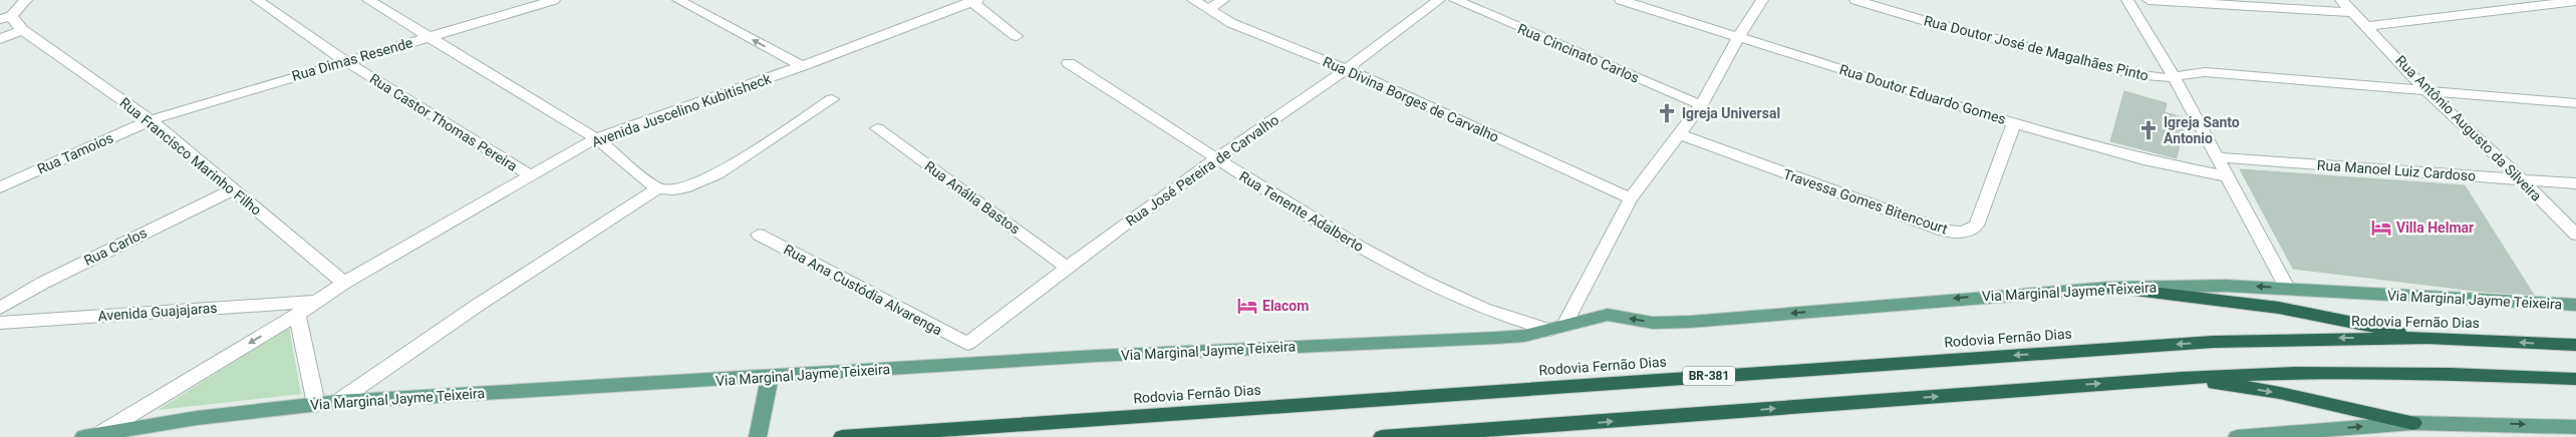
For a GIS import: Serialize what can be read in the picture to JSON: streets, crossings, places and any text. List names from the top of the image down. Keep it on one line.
{"streets":{"highway":["Rodovia Fernão Dias","BR-381"],"main road":["Via Marginal Jayme Teixeira"],"street":["Rua Doutor José de Magalhães Pinto","Rua Cincinato Carlos","Rua Dimas Resende","Rua Doutor Eduardo Gomes","Rua Divina Borges de Carvalho","Avenida Juscelino Kubitisheck","Rua Castor Thomas Pereira","Rua Antônio Augusto da Silveira","Rua Tamoios","Rua Francisco Marinho Filho","Rua José Pereira de Carvalho","Rua Manoel Luiz Cardoso","Rua Anália Bastos","Travessa Gomes Bitencourt","Rua Tenente Adalberto","Rua Carlos","Rua Ana Custódia Alvarenga","Avenida Guajajaras"]},"crossings":[["Rua Doutor José de Magalhães Pinto","Rua Antônio Augusto da Silveira"],["Rua Dimas Resende","Rua Castor Thomas Pereira"],["Rua Dimas Resende","Rua Tamoios"],["Rua Dimas Resende","Rua Francisco Marinho Filho"],["Rua Doutor Eduardo Gomes","Travessa Gomes Bitencourt"],["Rua Divina Borges de Carvalho","Rua José Pereira de Carvalho"],["Avenida Juscelino Kubitisheck","Rua Castor Thomas Pereira"],["Avenida Juscelino Kubitisheck","Rua Francisco Marinho Filho"],["Avenida Juscelino Kubitisheck","Via Marginal Jayme Teixeira"],["Avenida Juscelino Kubitisheck","Avenida Guajajaras"],["Rua Antônio Augusto da Silveira","Rua Manoel Luiz Cardoso"],["Rua Tamoios","Rua Francisco Marinho Filho"],["Rua Francisco Marinho Filho","Rua Carlos"],["Rua José Pereira de Carvalho","Rua Anália Bastos"],["Rua José Pereira de Carvalho","Rua Tenente Adalberto"],["Rua José Pereira de Carvalho","Rua Ana Custódia Alvarenga"],["Rua Tenente Adalberto","Via Marginal Jayme Teixeira"]],"places":{"church":["Igreja Universal","Igreja Santo Antonio"],"hotel":["Villa Helmar","Elacom"]}}
